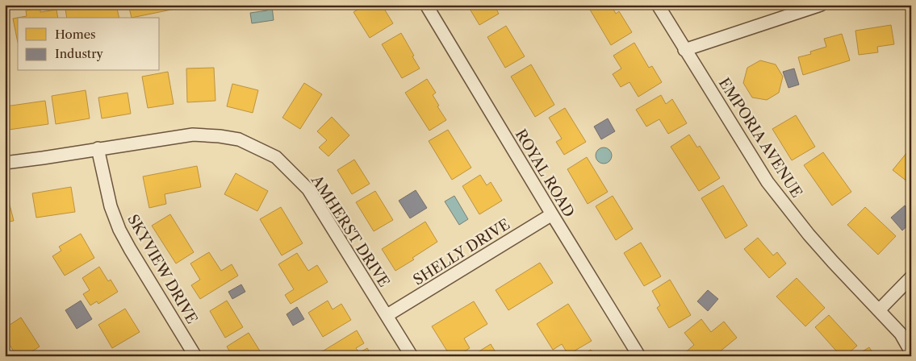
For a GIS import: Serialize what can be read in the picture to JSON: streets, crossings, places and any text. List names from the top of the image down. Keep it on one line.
{"streets":{"street":["EMPORIA AVENUE","ROYAL ROAD","AMHERST DRIVE","SHELLY DRIVE","SKYVIEW DRIVE"]},"crossings":[["ROYAL ROAD","SHELLY DRIVE"],["AMHERST DRIVE","SHELLY DRIVE"],["AMHERST DRIVE","SKYVIEW DRIVE"]],"legend":["Homes","Industry"]}
